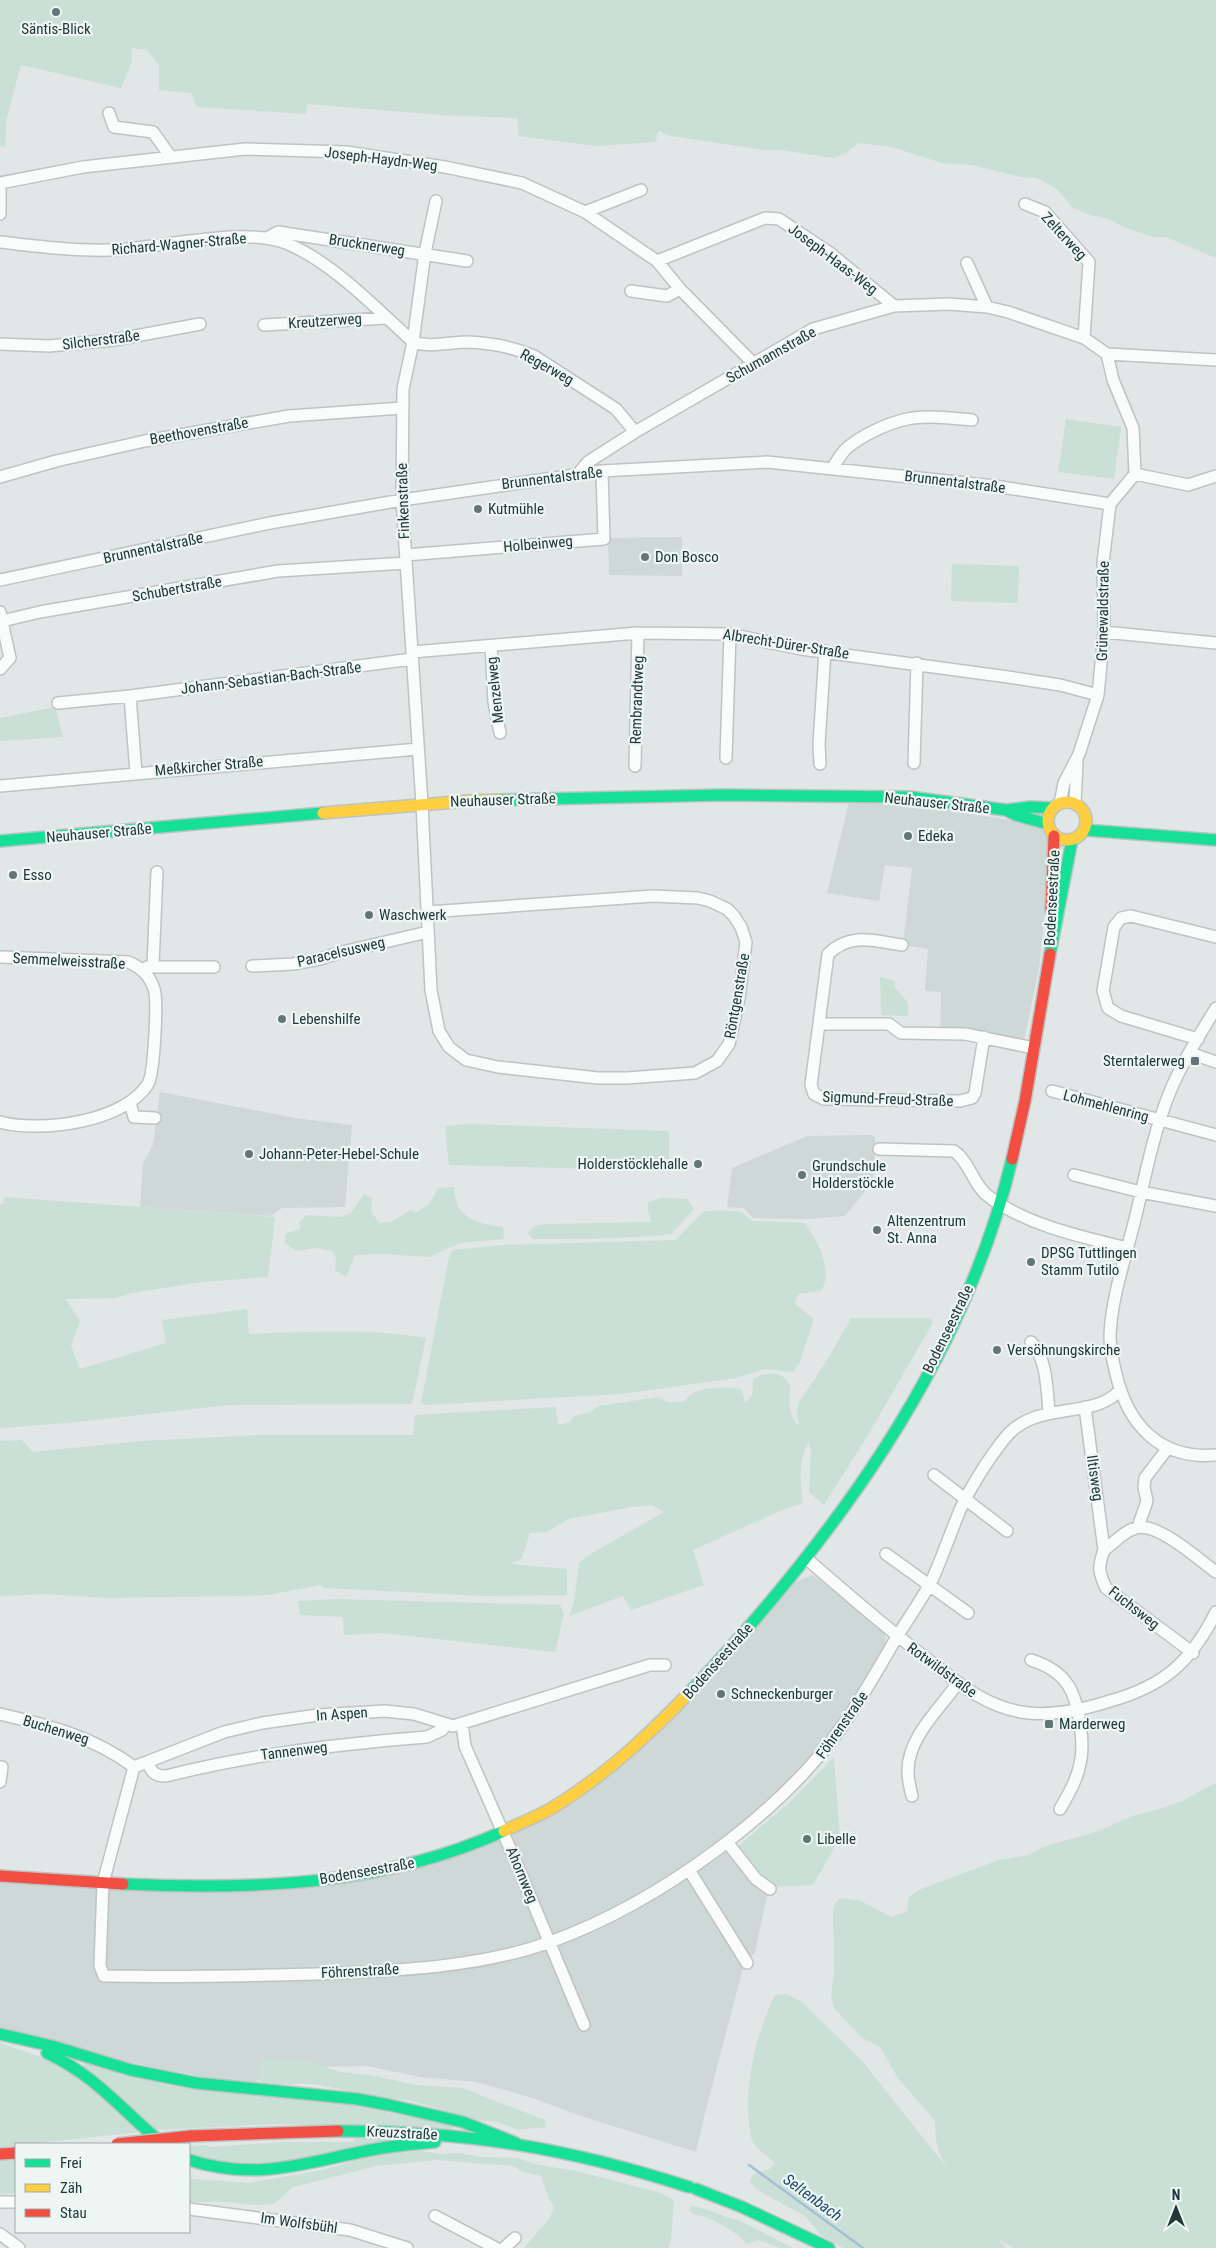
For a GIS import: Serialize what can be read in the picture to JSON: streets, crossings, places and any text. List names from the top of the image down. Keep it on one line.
{"streets":{"street":["Joseph-Haydn-Weg","Zelterweg","Richard-Wagner-Straße","Brucknerweg","Joseph-Haas-Weg","Kreutzerweg","Silcherstraße","Schumannstraße","Regerweg","Beethovenstraße","Brunnentalstraße","Finkenstraße","Holbeinweg","Schubertstraße","Grünewaldstraße","Albrecht-Dürer-Straße","Johann-Sebastian-Bach-Straße","Menzelweg","Rembrandtweg","Meßkircher Straße","Neuhauser Straße","Bodenseestraße","Paracelsusweg","Semmelweisstraße","Röntgenstraße","Sigmund-Freud-Straße","Lohmehlenring","Iltisweg","Fuchsweg","Rotwildstraße","In Aspen","Föhrenstraße","Buchenweg","Tannenweg","Ahornweg","Kreuzstraße","Im Wolfsbühl"]},"crossings":[["Joseph-Haydn-Weg","Joseph-Haas-Weg"],["Joseph-Haydn-Weg","Schumannstraße"],["Zelterweg","Schumannstraße"],["Richard-Wagner-Straße","Brucknerweg"],["Richard-Wagner-Straße","Kreutzerweg"],["Richard-Wagner-Straße","Regerweg"],["Richard-Wagner-Straße","Finkenstraße"],["Brucknerweg","Finkenstraße"],["Joseph-Haas-Weg","Schumannstraße"],["Schumannstraße","Regerweg"],["Schumannstraße","Brunnentalstraße"],["Regerweg","Finkenstraße"],["Beethovenstraße","Finkenstraße"],["Brunnentalstraße","Finkenstraße"],["Brunnentalstraße","Holbeinweg"],["Brunnentalstraße","Grünewaldstraße"],["Finkenstraße","Holbeinweg"],["Finkenstraße","Schubertstraße"],["Finkenstraße","Albrecht-Dürer-Straße"],["Finkenstraße","Johann-Sebastian-Bach-Straße"],["Finkenstraße","Meßkircher Straße"],["Finkenstraße","Neuhauser Straße"],["Finkenstraße","Röntgenstraße"],["Holbeinweg","Schubertstraße"],["Grünewaldstraße","Albrecht-Dürer-Straße"],["Grünewaldstraße","Neuhauser Straße"],["Grünewaldstraße","Bodenseestraße"],["Albrecht-Dürer-Straße","Johann-Sebastian-Bach-Straße"],["Albrecht-Dürer-Straße","Menzelweg"],["Albrecht-Dürer-Straße","Rembrandtweg"],["Neuhauser Straße","Bodenseestraße"],["Neuhauser Straße","Röntgenstraße"],["Bodenseestraße","Rotwildstraße"],["Bodenseestraße","Föhrenstraße"],["Bodenseestraße","Ahornweg"],["Paracelsusweg","Röntgenstraße"],["Lohmehlenring","Föhrenstraße"],["Iltisweg","Fuchsweg"],["Iltisweg","Föhrenstraße"],["Fuchsweg","Rotwildstraße"],["Rotwildstraße","Föhrenstraße"],["In Aspen","Buchenweg"],["In Aspen","Tannenweg"],["In Aspen","Ahornweg"],["Föhrenstraße","Ahornweg"]],"water":["Seltenbach"],"places":{"other":["Säntis-Blick","Kutmühle","Don Bosco","Edeka","Esso","Waschwerk","Lebenshilfe","Johann-Peter-Hebel-Schule","Holderstöcklehalle","Grundschule Holderstöckle","Altenzentrum St. Anna","DPSG Tuttlingen Stamm Tutilo","Versöhnungskirche","Schneckenburger","Libelle"],"transit":["Sterntalerweg","Marderweg"]},"legend":["Frei","Zäh","Stau"],"north":"top"}
